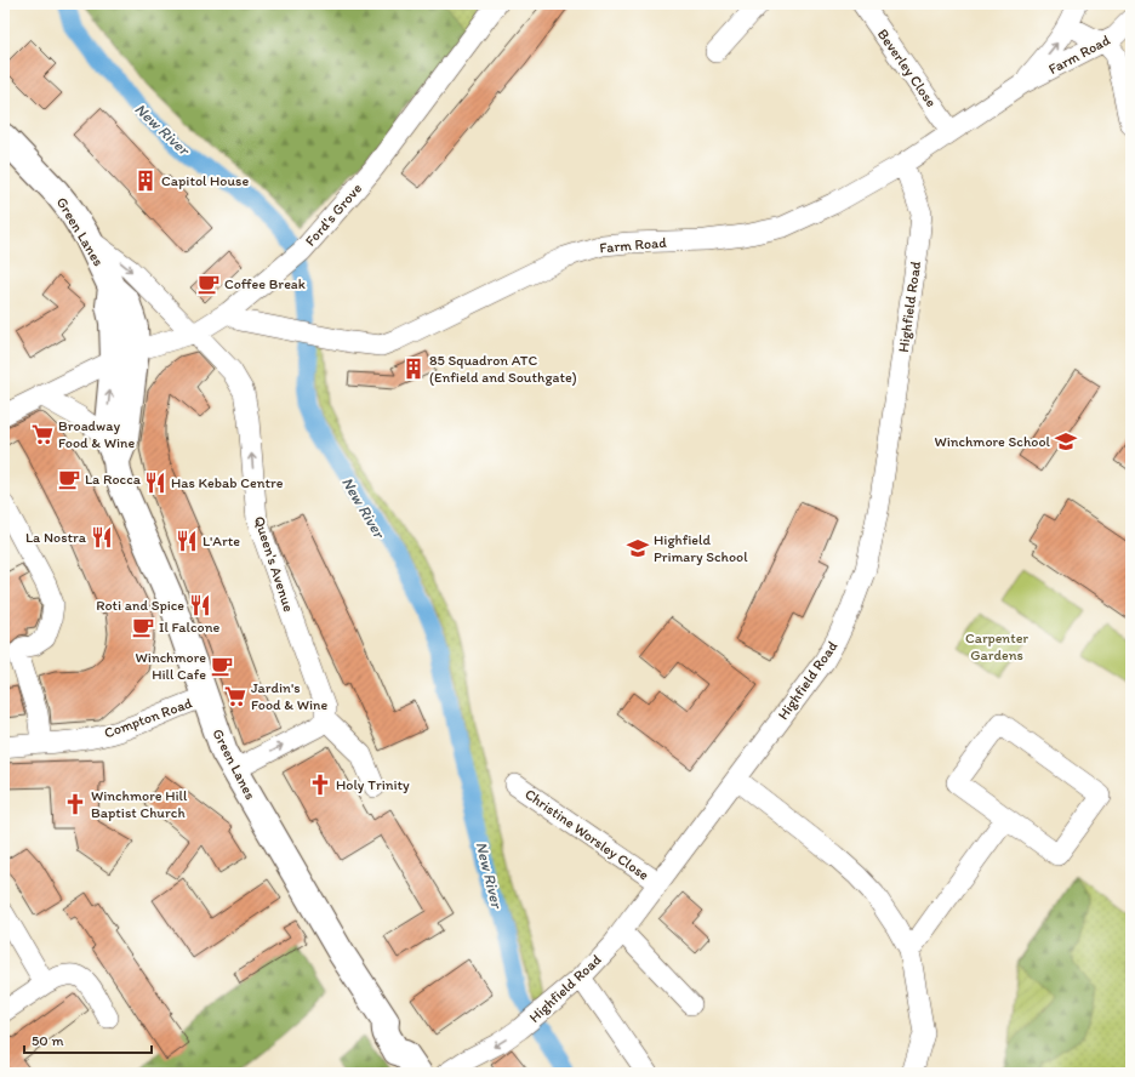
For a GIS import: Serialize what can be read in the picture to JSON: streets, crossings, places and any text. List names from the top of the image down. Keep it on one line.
{"streets":{"main road":["Green Lanes"],"street":["Farm Road","Beverley Close","Ford's Grove","Highfield Road","Queen's Avenue","Compton Road","Christine Worsley Close"]},"crossings":[["Farm Road","Beverley Close"],["Farm Road","Ford's Grove"],["Farm Road","Highfield Road"],["Ford's Grove","Green Lanes"],["Ford's Grove","Queen's Avenue"],["Green Lanes","Queen's Avenue"],["Green Lanes","Compton Road"],["Highfield Road","Christine Worsley Close"]],"water":["New River"],"parks":["Carpenter Gardens"],"places":{"building":["Capitol House","85 Squadron ATC (Enfield and Southgate)"],"cafe":["Coffee Break","La Rocca","Il Falcone","Winchmore Hill Cafe"],"supermarket":["Broadway Food & Wine","Jardin's Food & Wine"],"school or university":["Winchmore School","Highfield Primary School"],"restaurant":["Has Kebab Centre","La Nostra","L'Arte","Roti and Spice"],"church":["Holy Trinity","Winchmore Hill Baptist Church"]},"scale_bar":"50 m"}
